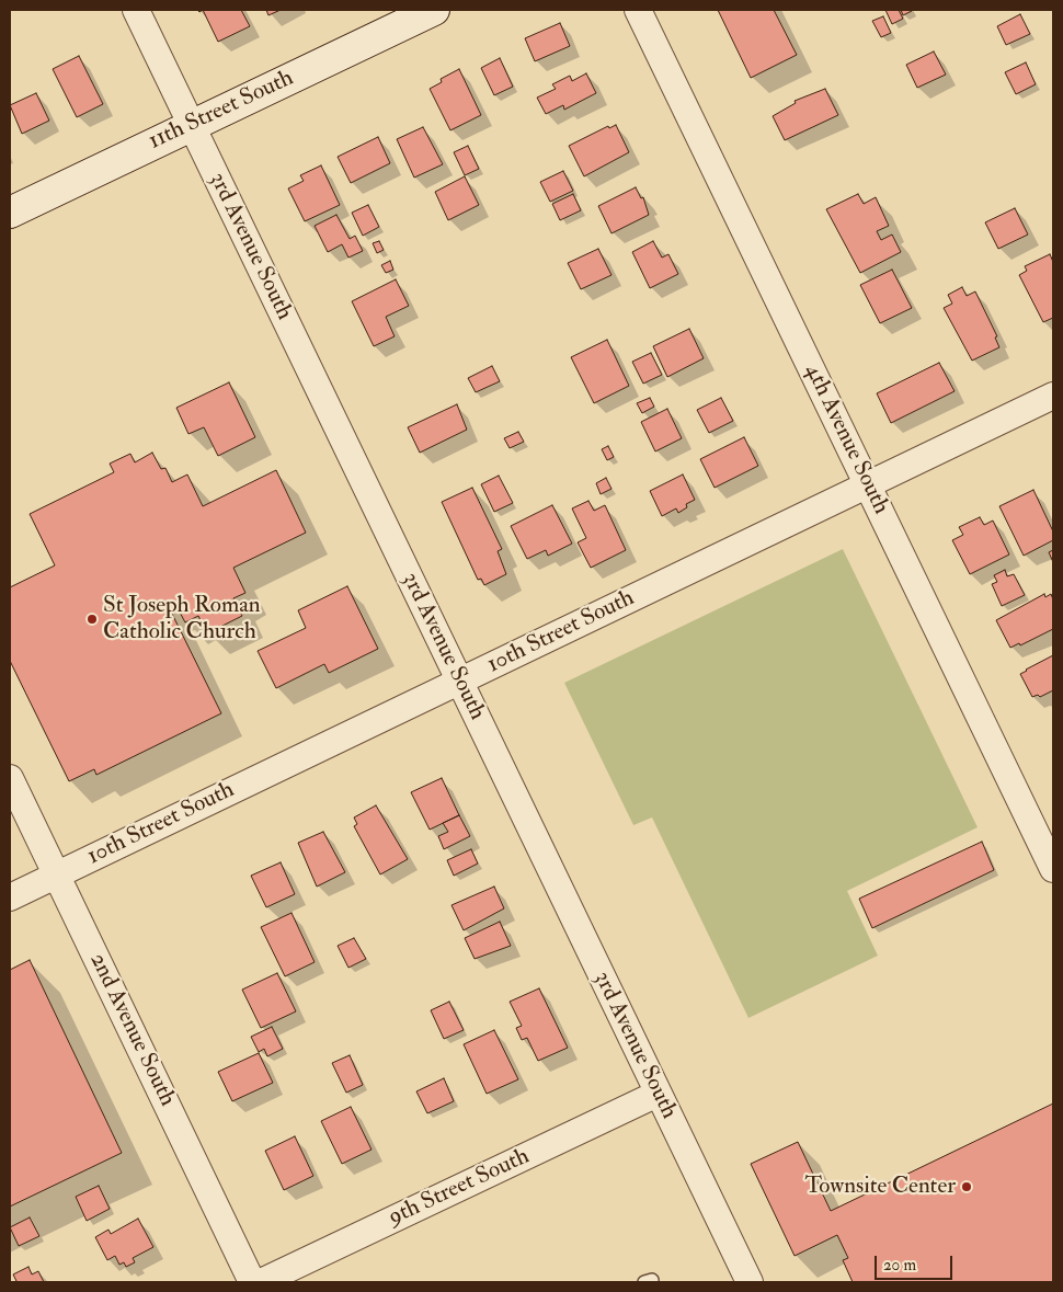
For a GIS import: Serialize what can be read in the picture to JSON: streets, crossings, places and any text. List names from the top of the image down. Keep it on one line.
{"streets":{"street":["11th Street South","3rd Avenue South","4th Avenue South","10th Street South","2nd Avenue South","9th Street South"]},"crossings":[["11th Street South","3rd Avenue South"],["3rd Avenue South","10th Street South"],["3rd Avenue South","9th Street South"],["4th Avenue South","10th Street South"],["10th Street South","2nd Avenue South"]],"places":["St Joseph Roman Catholic Church","Townsite Center"],"scale_bar":"20 m"}
